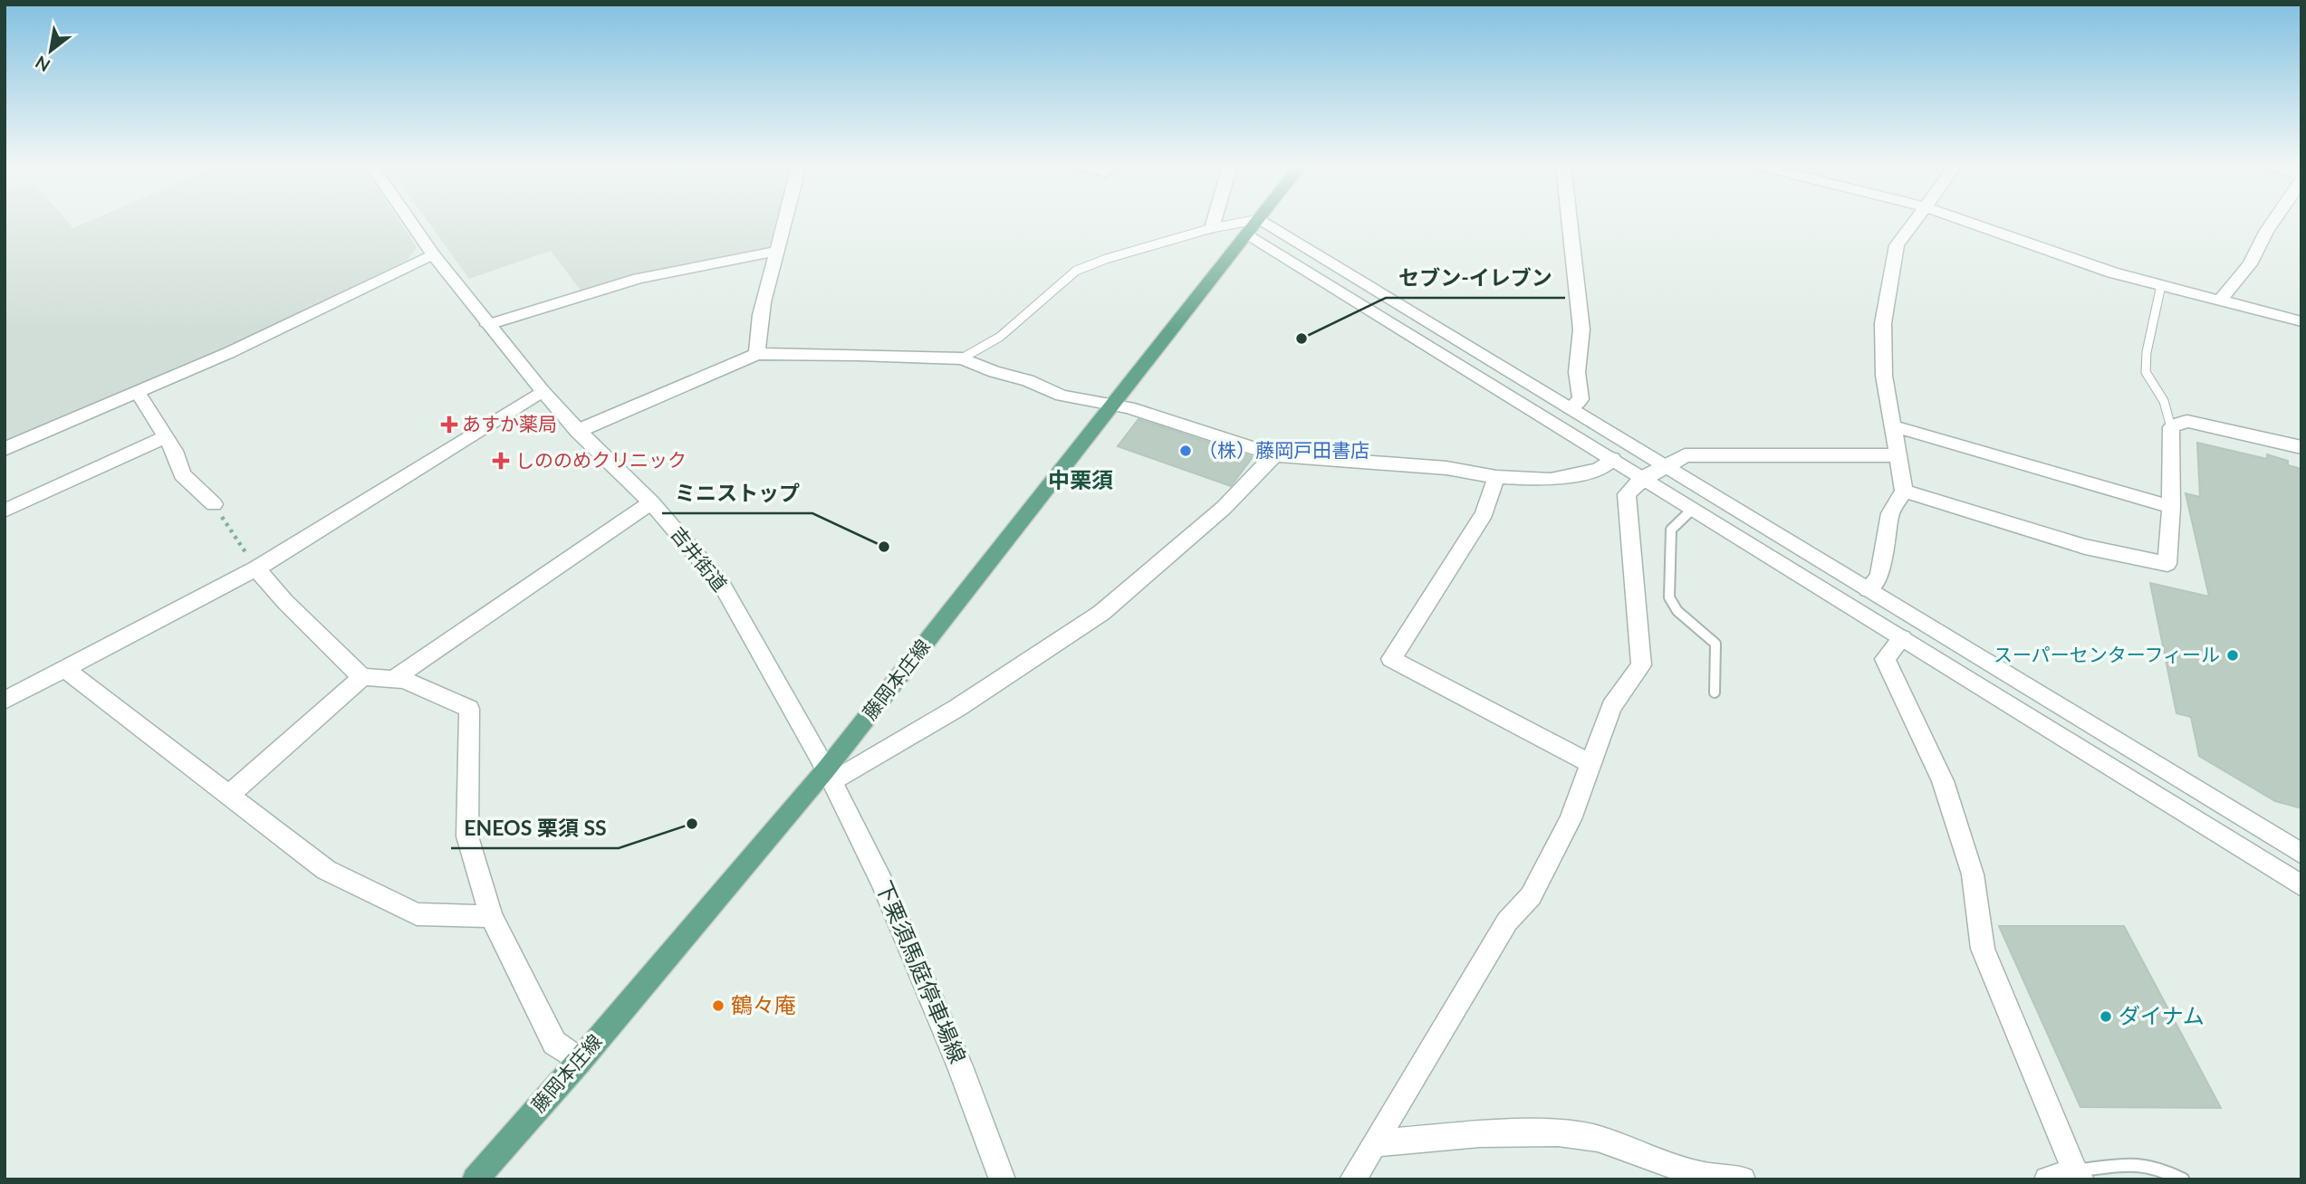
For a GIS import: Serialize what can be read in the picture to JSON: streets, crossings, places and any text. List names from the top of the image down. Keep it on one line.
{"streets":{"main road":["藤岡本庄線"],"street":["吉井街道","下栗須馬庭停車場線"]},"crossings":[["吉井街道","藤岡本庄線"],["吉井街道","下栗須馬庭停車場線"],["藤岡本庄線","下栗須馬庭停車場線"]],"districts":["中栗須"],"places":{"other":["セブン-イレブン","（株）藤岡戸田書店","ミニストップ","スーパーセンターフィール","ENEOS 栗須 SS","鶴々庵","ダイナム"],"health":["あすか薬局","しののめクリニック"]},"north":"bottom left"}
